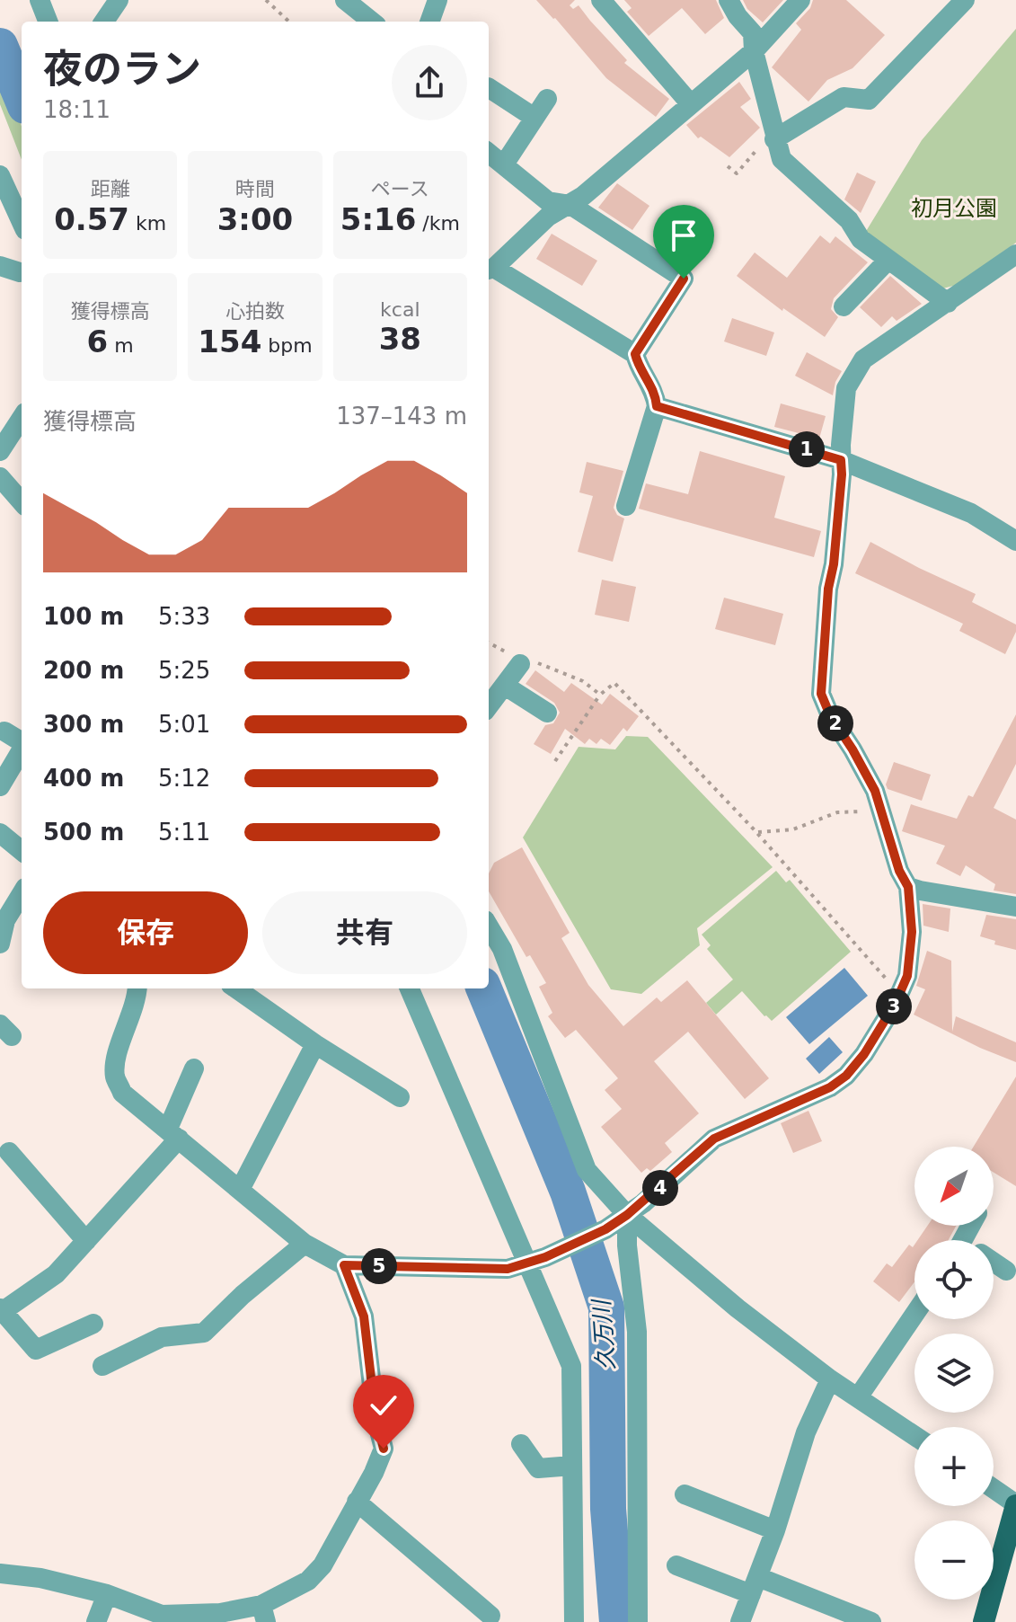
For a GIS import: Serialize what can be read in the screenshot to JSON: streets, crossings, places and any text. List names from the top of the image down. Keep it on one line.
{"water":["久万川"],"parks":["初月公園"],"north":"bottom left","page":{"heading":["夜のラン","18:11"],"stats":[["距離","0.57 km"],["時間","3:00"],["ペース","5:16 /km"],["獲得標高","6 m"],["心拍数","154 bpm"],["kcal","38"]],"chart":["獲得標高","137–143 m"],"pins":["1","2","3","4","5"],"list":[{"name":"100 m","note":"5:33"},{"name":"200 m","note":"5:25"},{"name":"300 m","note":"5:01"},{"name":"400 m","note":"5:12"},{"name":"500 m","note":"5:11"}],"buttons":["保存","共有"],"map_buttons":["+","−"]}}
